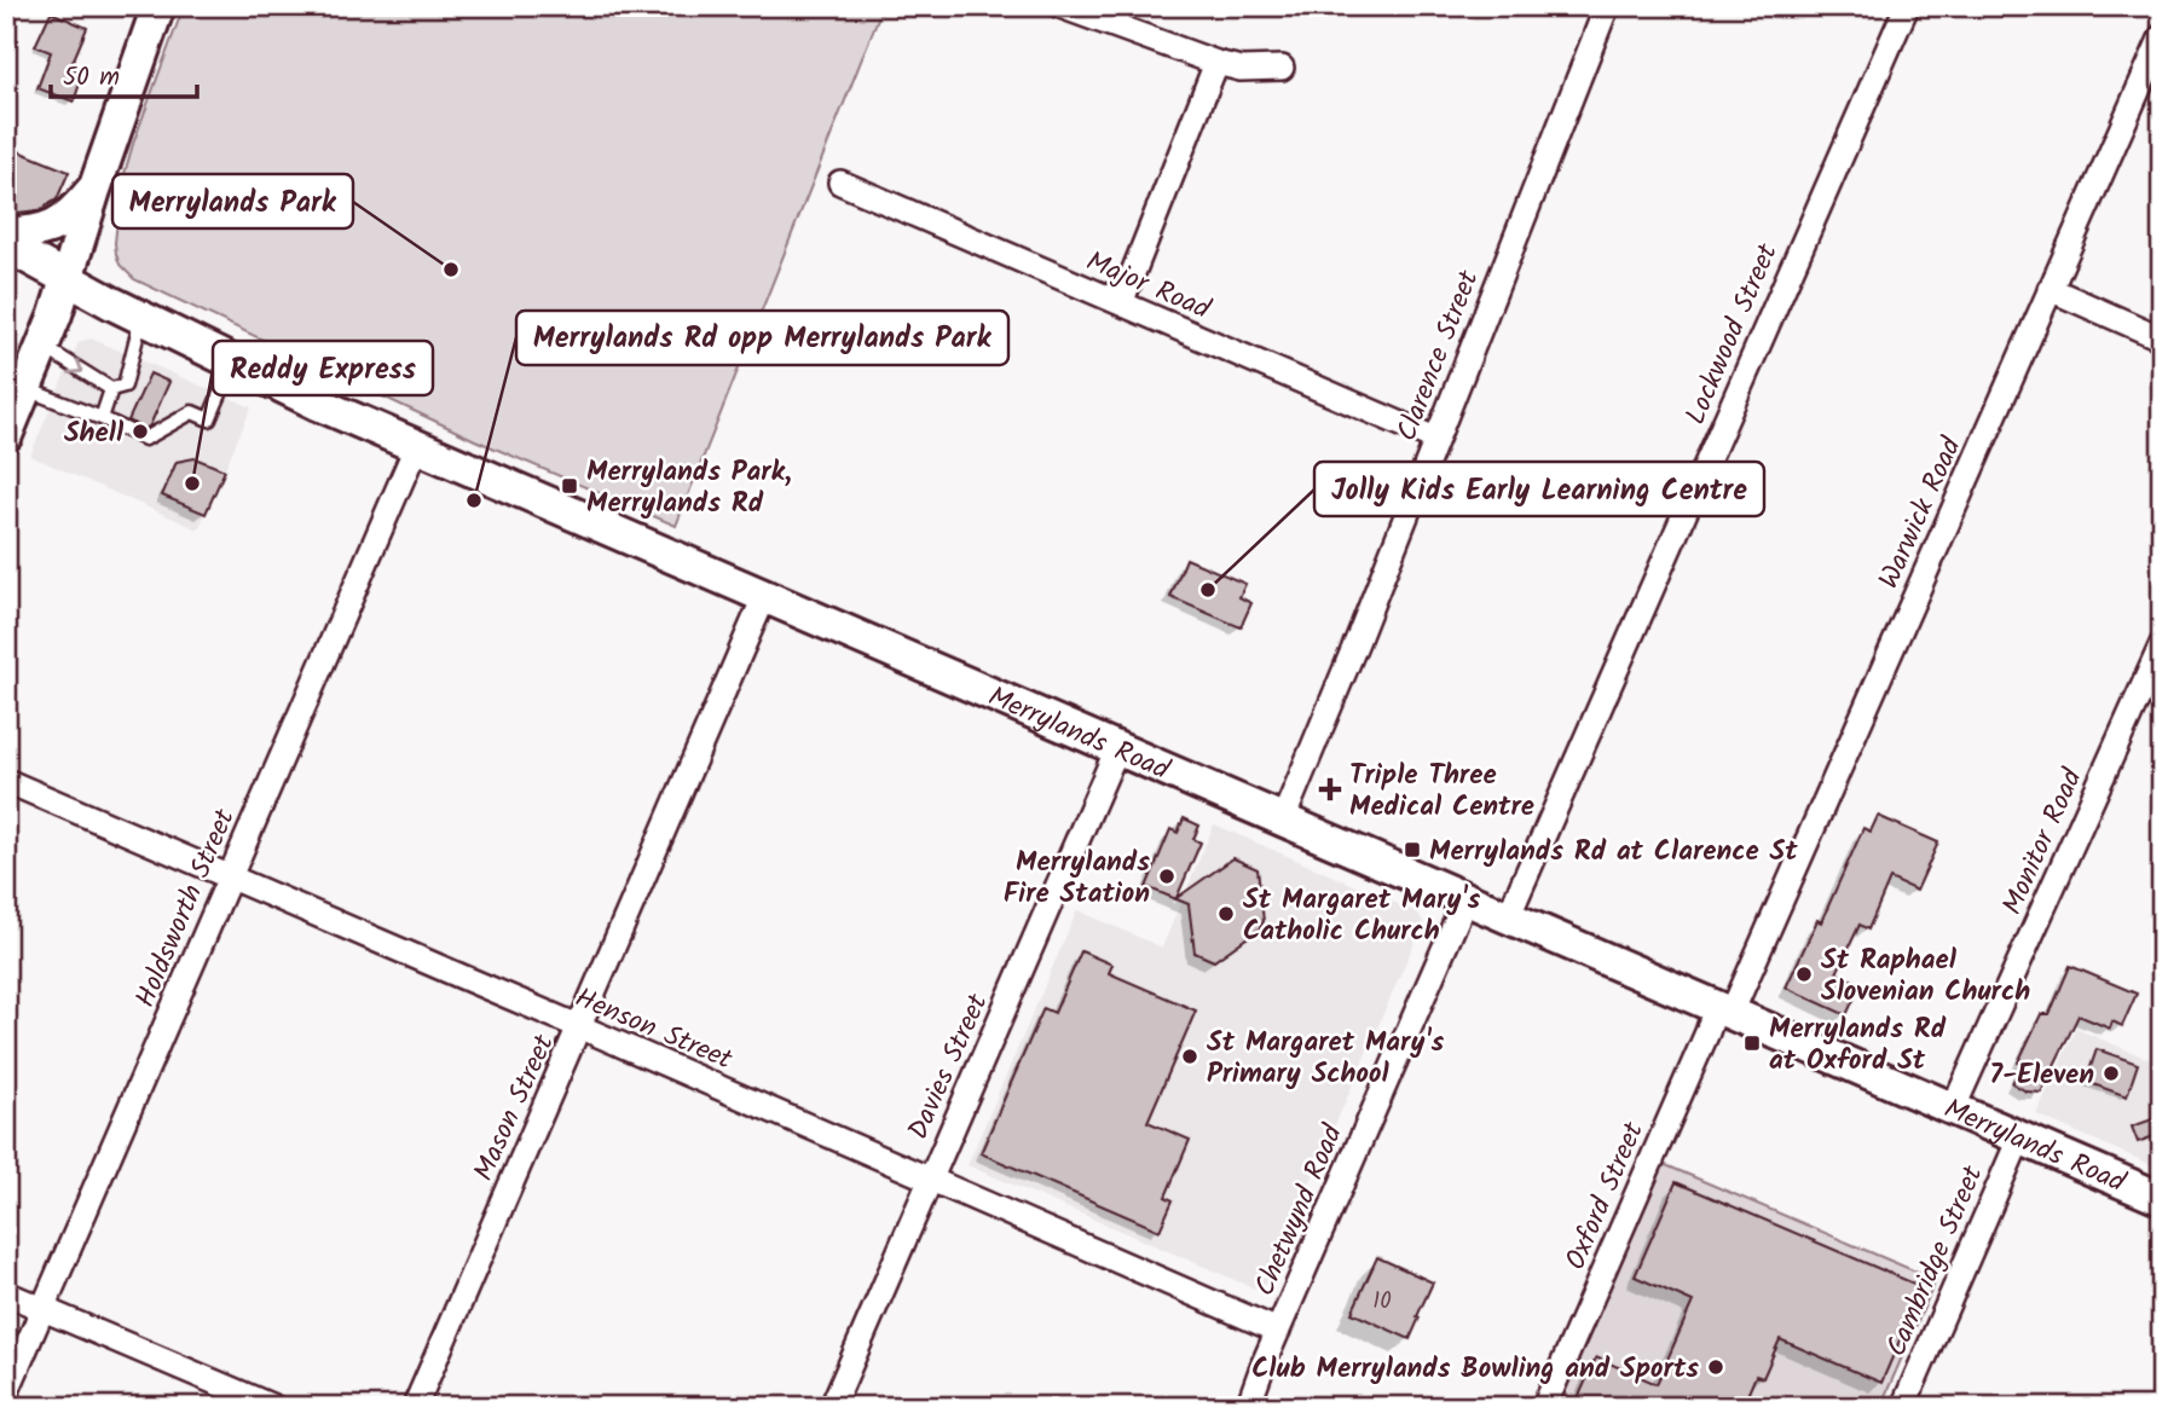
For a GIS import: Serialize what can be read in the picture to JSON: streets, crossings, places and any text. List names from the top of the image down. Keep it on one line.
{"streets":{"main road":["Merrylands Road"],"street":["Major Road","Lockwood Street","Clarence Street","Warwick Road","Monitor Road","Holdsworth Street","Henson Street","Davies Street","Mason Street","Oxford Street","Chetwynd Road","Cambridge Street"]},"crossings":[["Major Road","Clarence Street"],["Lockwood Street","Merrylands Road"],["Clarence Street","Merrylands Road"],["Warwick Road","Merrylands Road"],["Warwick Road","Oxford Street"],["Merrylands Road","Monitor Road"],["Merrylands Road","Holdsworth Street"],["Merrylands Road","Davies Street"],["Merrylands Road","Mason Street"],["Merrylands Road","Oxford Street"],["Merrylands Road","Chetwynd Road"],["Merrylands Road","Cambridge Street"],["Holdsworth Street","Henson Street"],["Henson Street","Davies Street"],["Henson Street","Mason Street"],["Henson Street","Chetwynd Road"]],"places":{"other":["Merrylands Park","Shell","Reddy Express","Merrylands Rd opp Merrylands Park","Jolly Kids Early Learning Centre","Merrylands Fire Station","St Margaret Mary's Catholic Church","St Raphael Slovenian Church","St Margaret Mary's Primary School","7-Eleven","Club Merrylands Bowling and Sports"],"transit":["Merrylands Park, Merrylands Rd","Merrylands Rd at Clarence St","Merrylands Rd at Oxford St"],"health":["Triple Three Medical Centre"]},"house_numbers":["10"],"scale_bar":"50 m"}
